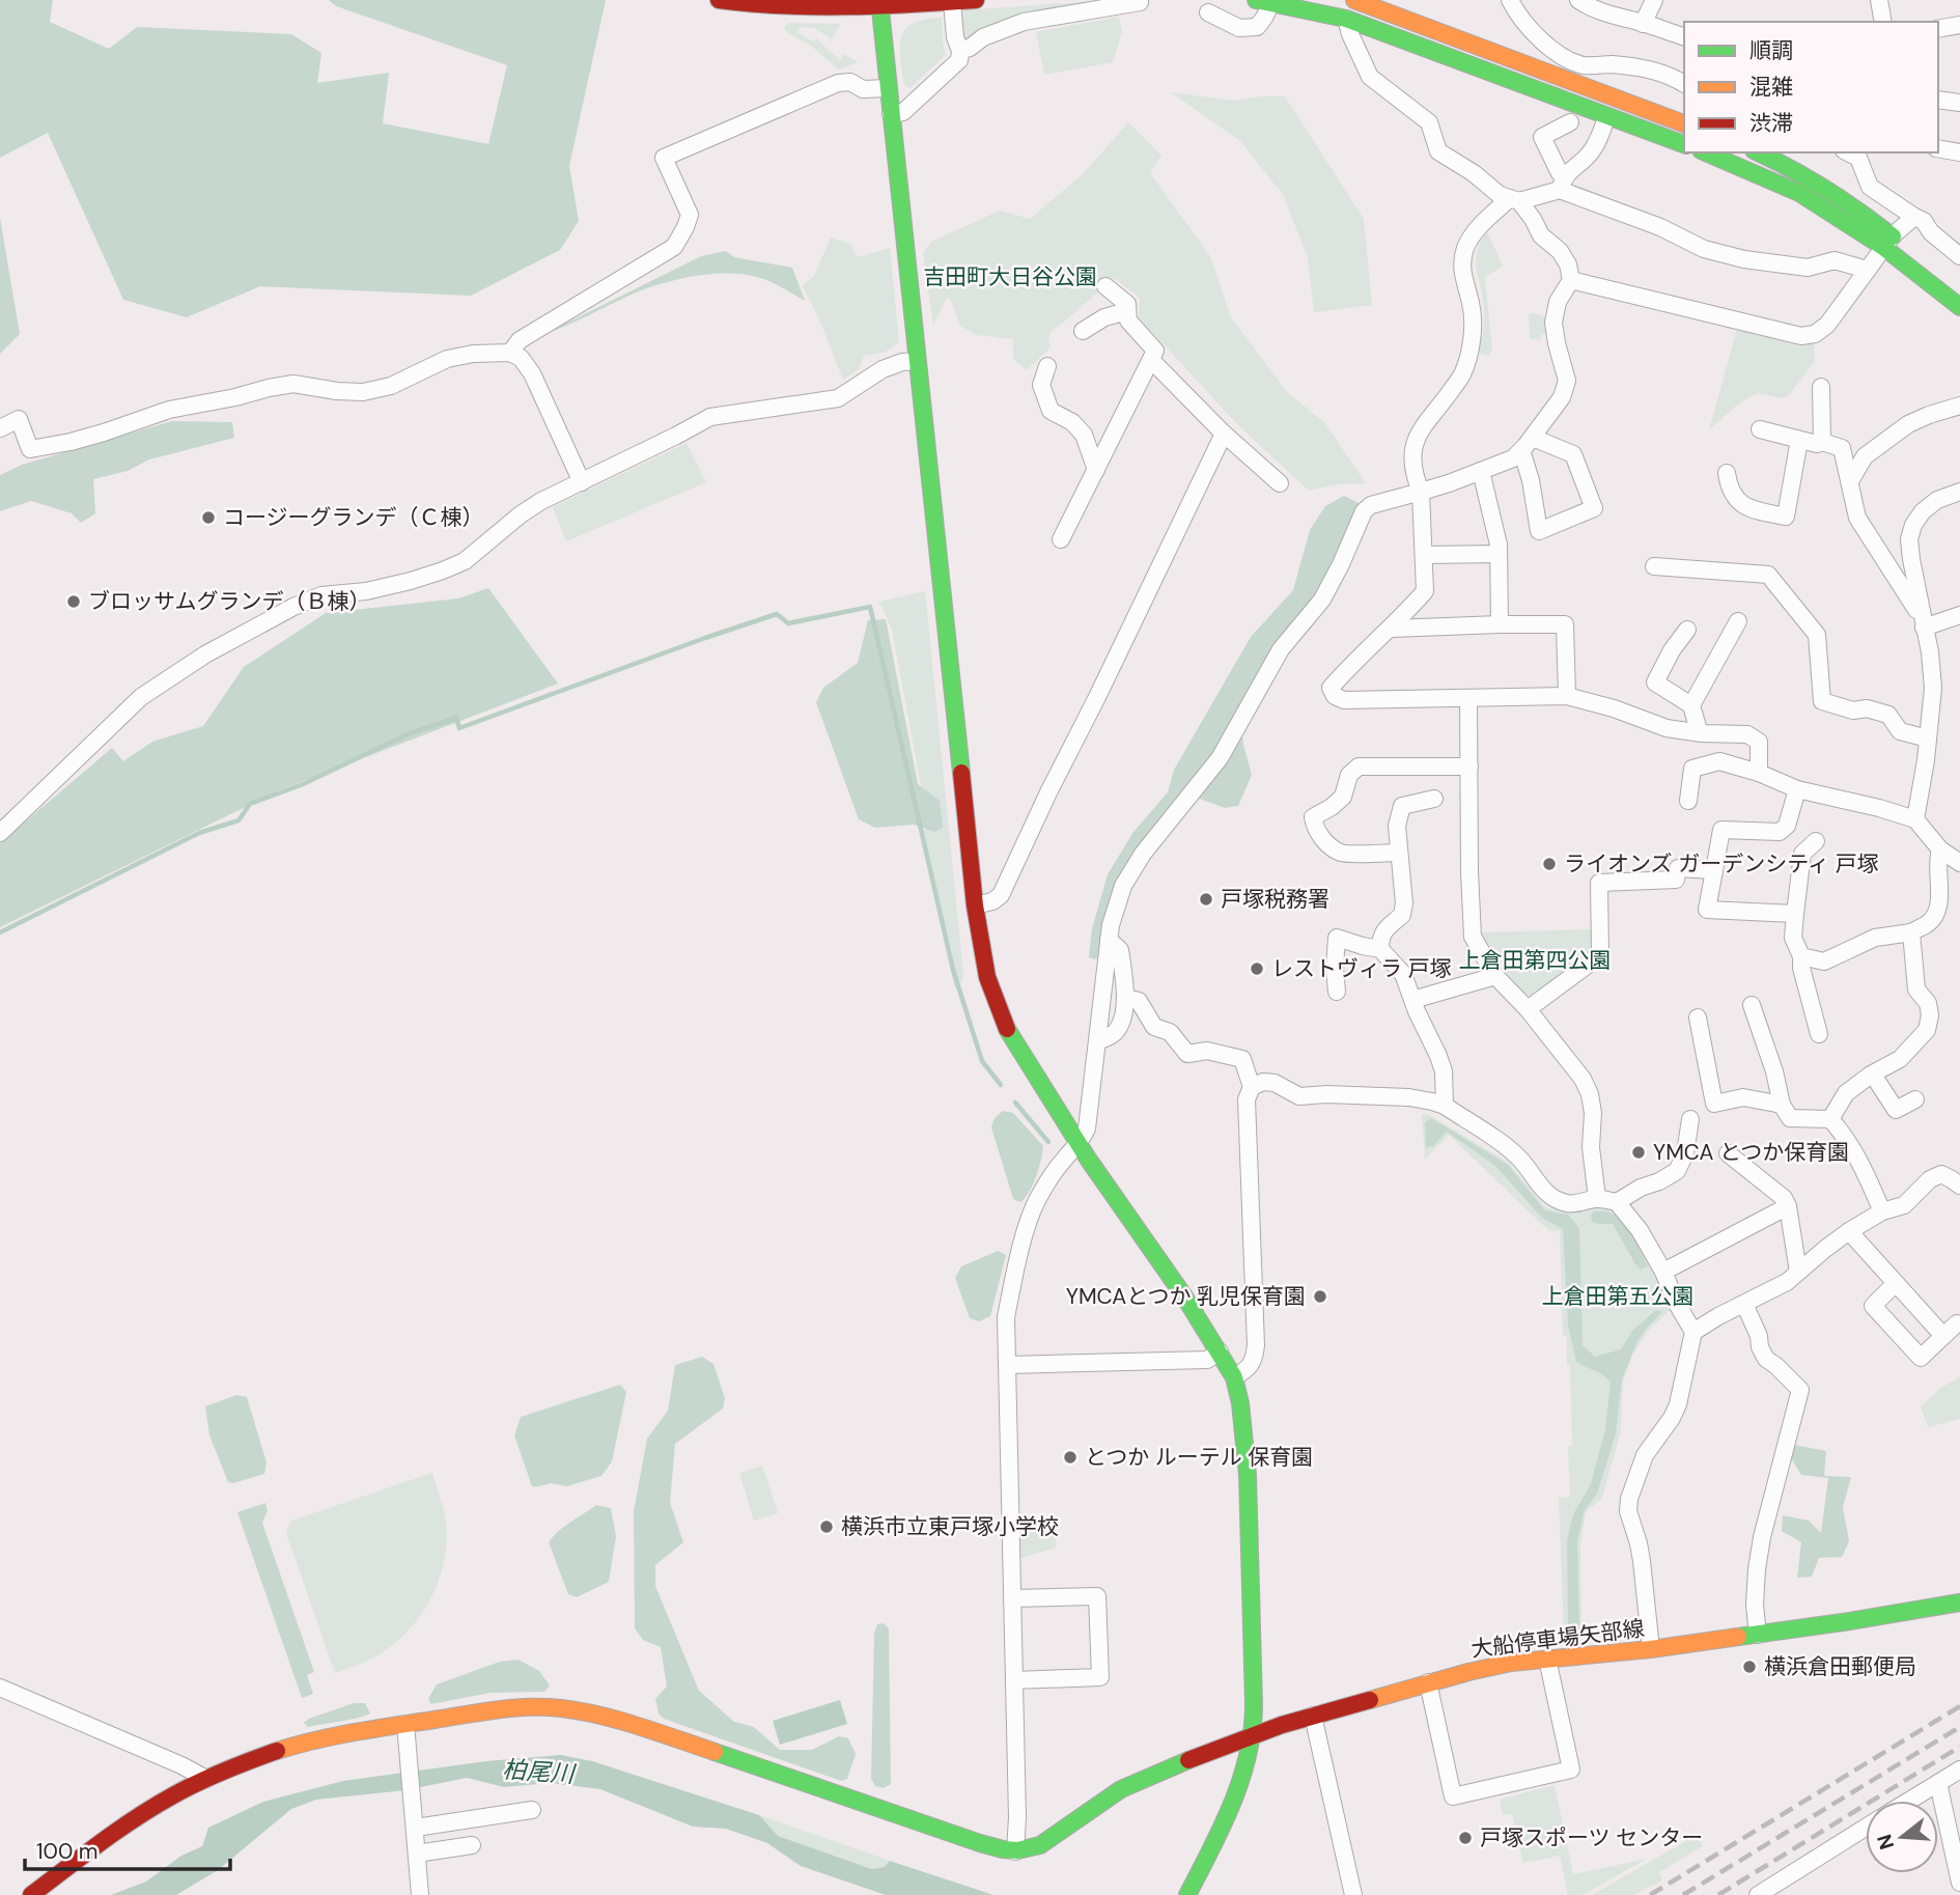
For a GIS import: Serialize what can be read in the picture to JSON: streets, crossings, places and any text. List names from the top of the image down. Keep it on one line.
{"streets":{"street":["大船停車場矢部線"]},"water":["柏尾川"],"parks":["吉田町大日谷公園","上倉田第四公園","上倉田第五公園"],"places":["コージーグランデ（Ｃ棟）","ブロッサムグランデ（Ｂ棟）","ライオンズ ガーデンシティ 戸塚","戸塚税務署","レストヴィラ 戸塚","YMCA とつか保育園","YMCAとつか 乳児保育園","とつか ルーテル 保育園","横浜市立東戸塚小学校","横浜倉田郵便局","戸塚スポーツ センター"],"legend":["順調","混雑","渋滞"],"scale_bar":"100 m","north":"left"}
